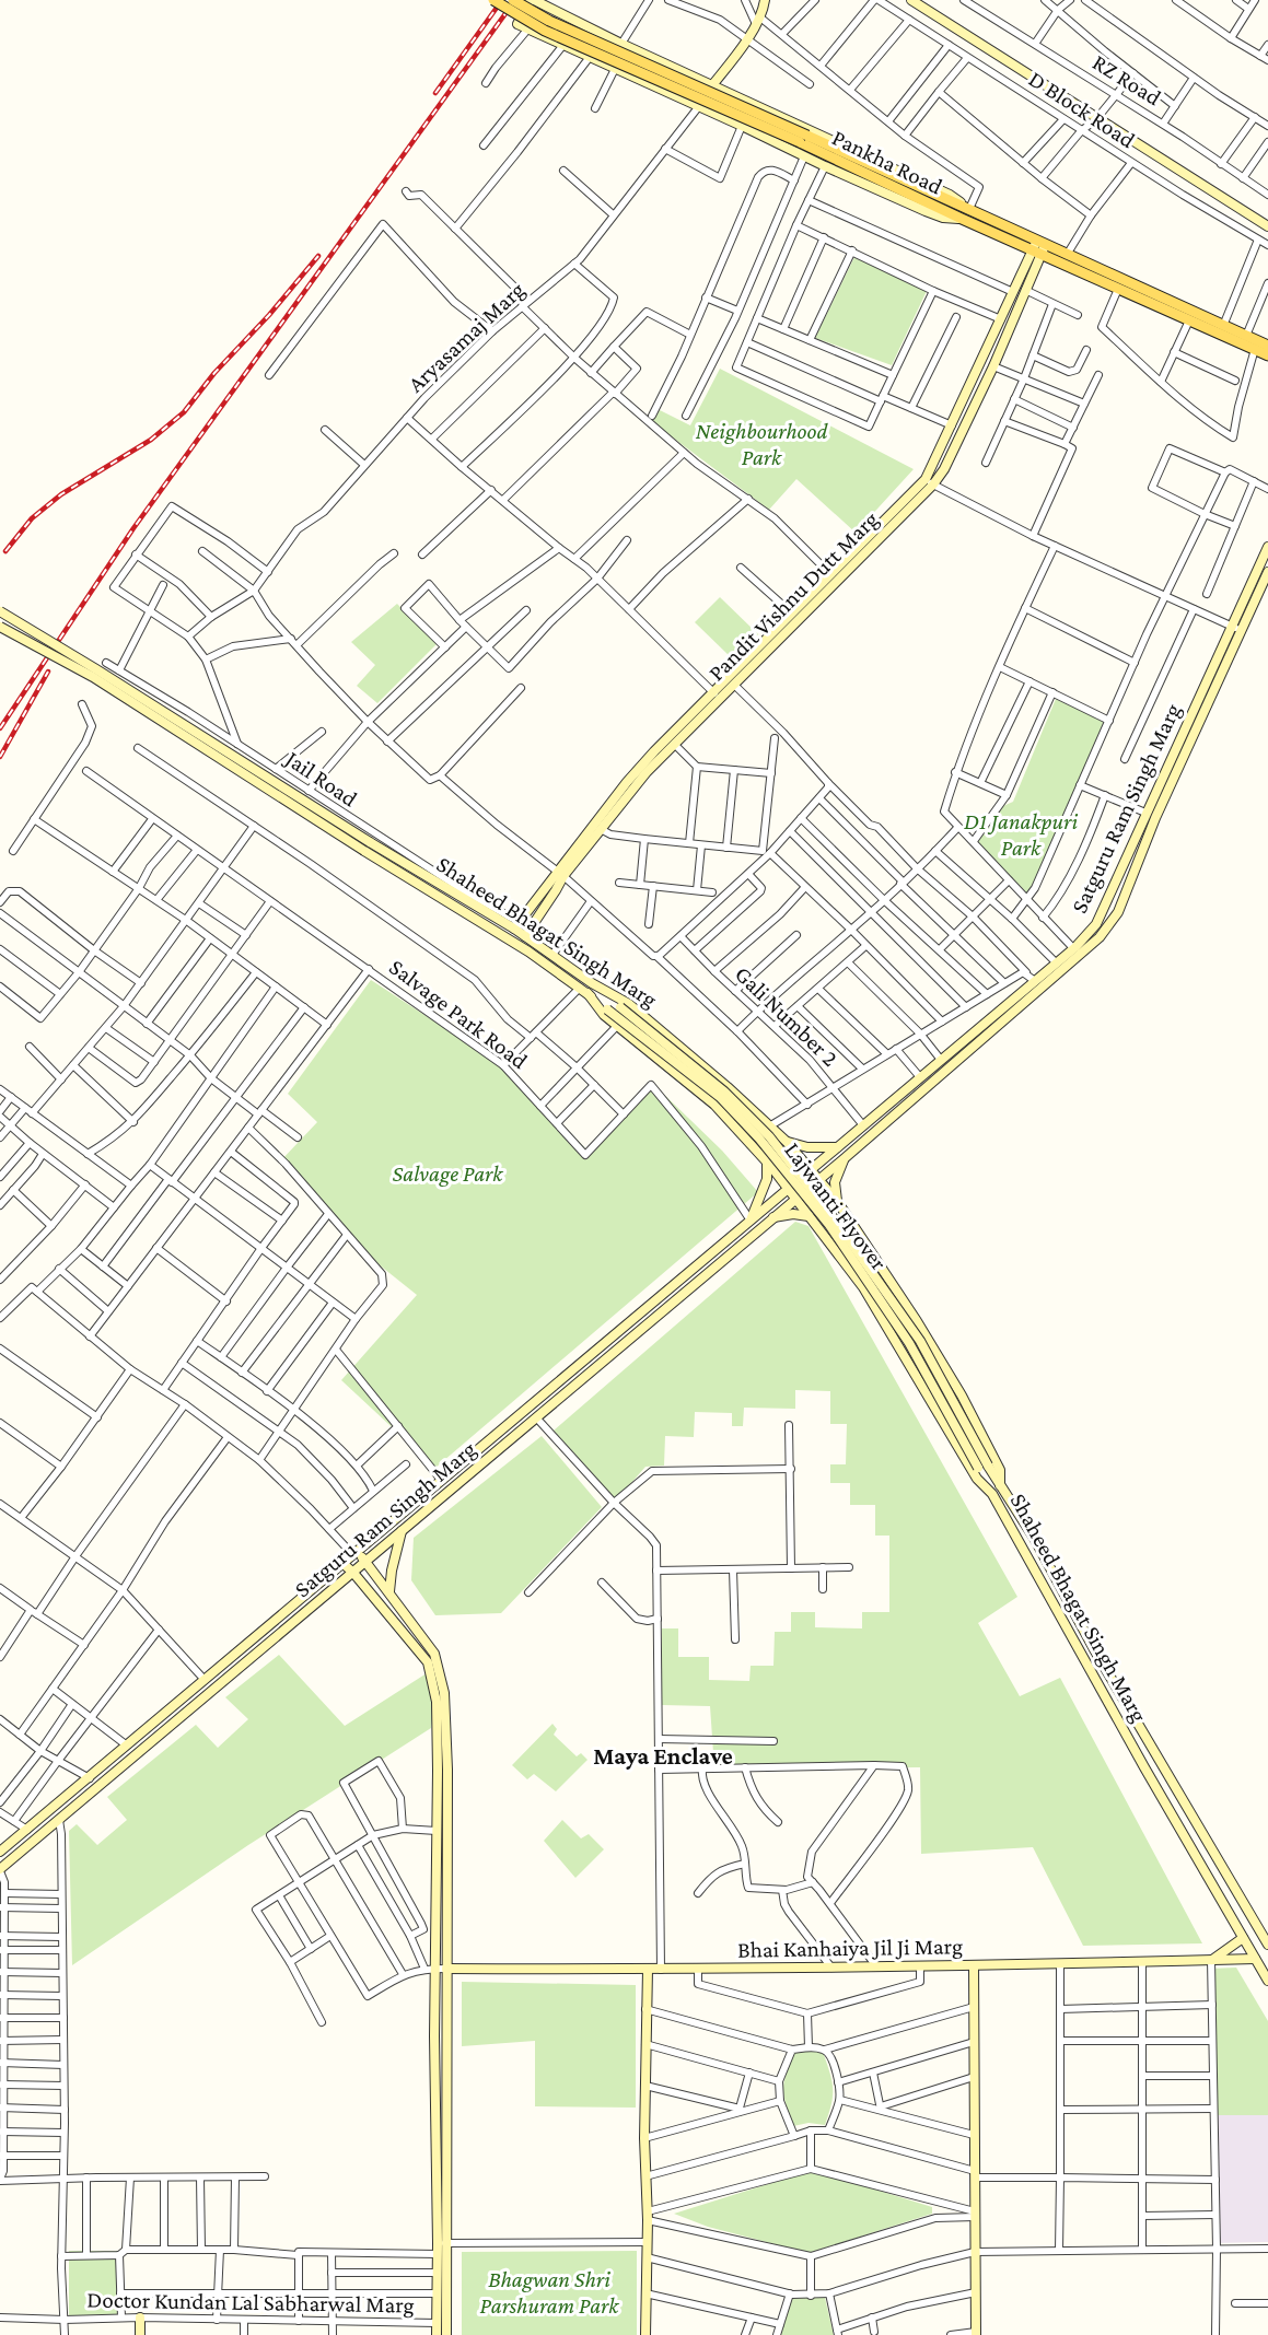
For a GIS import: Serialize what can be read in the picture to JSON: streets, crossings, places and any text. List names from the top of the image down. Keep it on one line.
{"streets":{"main road":["Pankha Road"],"street":["RZ Road","D Block Road","Aryasamaj Marg","Pandit Vishnu Dutt Marg","Jail Road","Satguru Ram Singh Marg","Shaheed Bhagat Singh Marg","Salvage Park Road","Gali Number 2","Lajwanti Flyover","Bhai Kanhaiya Jil Ji Marg","Doctor Kundan Lal Sabharwal Marg"]},"crossings":[["Pankha Road","Pandit Vishnu Dutt Marg"],["Pandit Vishnu Dutt Marg","Jail Road"],["Pandit Vishnu Dutt Marg","Shaheed Bhagat Singh Marg"],["Jail Road","Shaheed Bhagat Singh Marg"],["Satguru Ram Singh Marg","Shaheed Bhagat Singh Marg"],["Satguru Ram Singh Marg","Salvage Park Road"],["Satguru Ram Singh Marg","Gali Number 2"],["Shaheed Bhagat Singh Marg","Lajwanti Flyover"],["Shaheed Bhagat Singh Marg","Bhai Kanhaiya Jil Ji Marg"]],"districts":["Maya Enclave"],"parks":["Neighbourhood Park","D1 Janakpuri Park","Salvage Park","Bhagwan Shri Parshuram Park"]}
